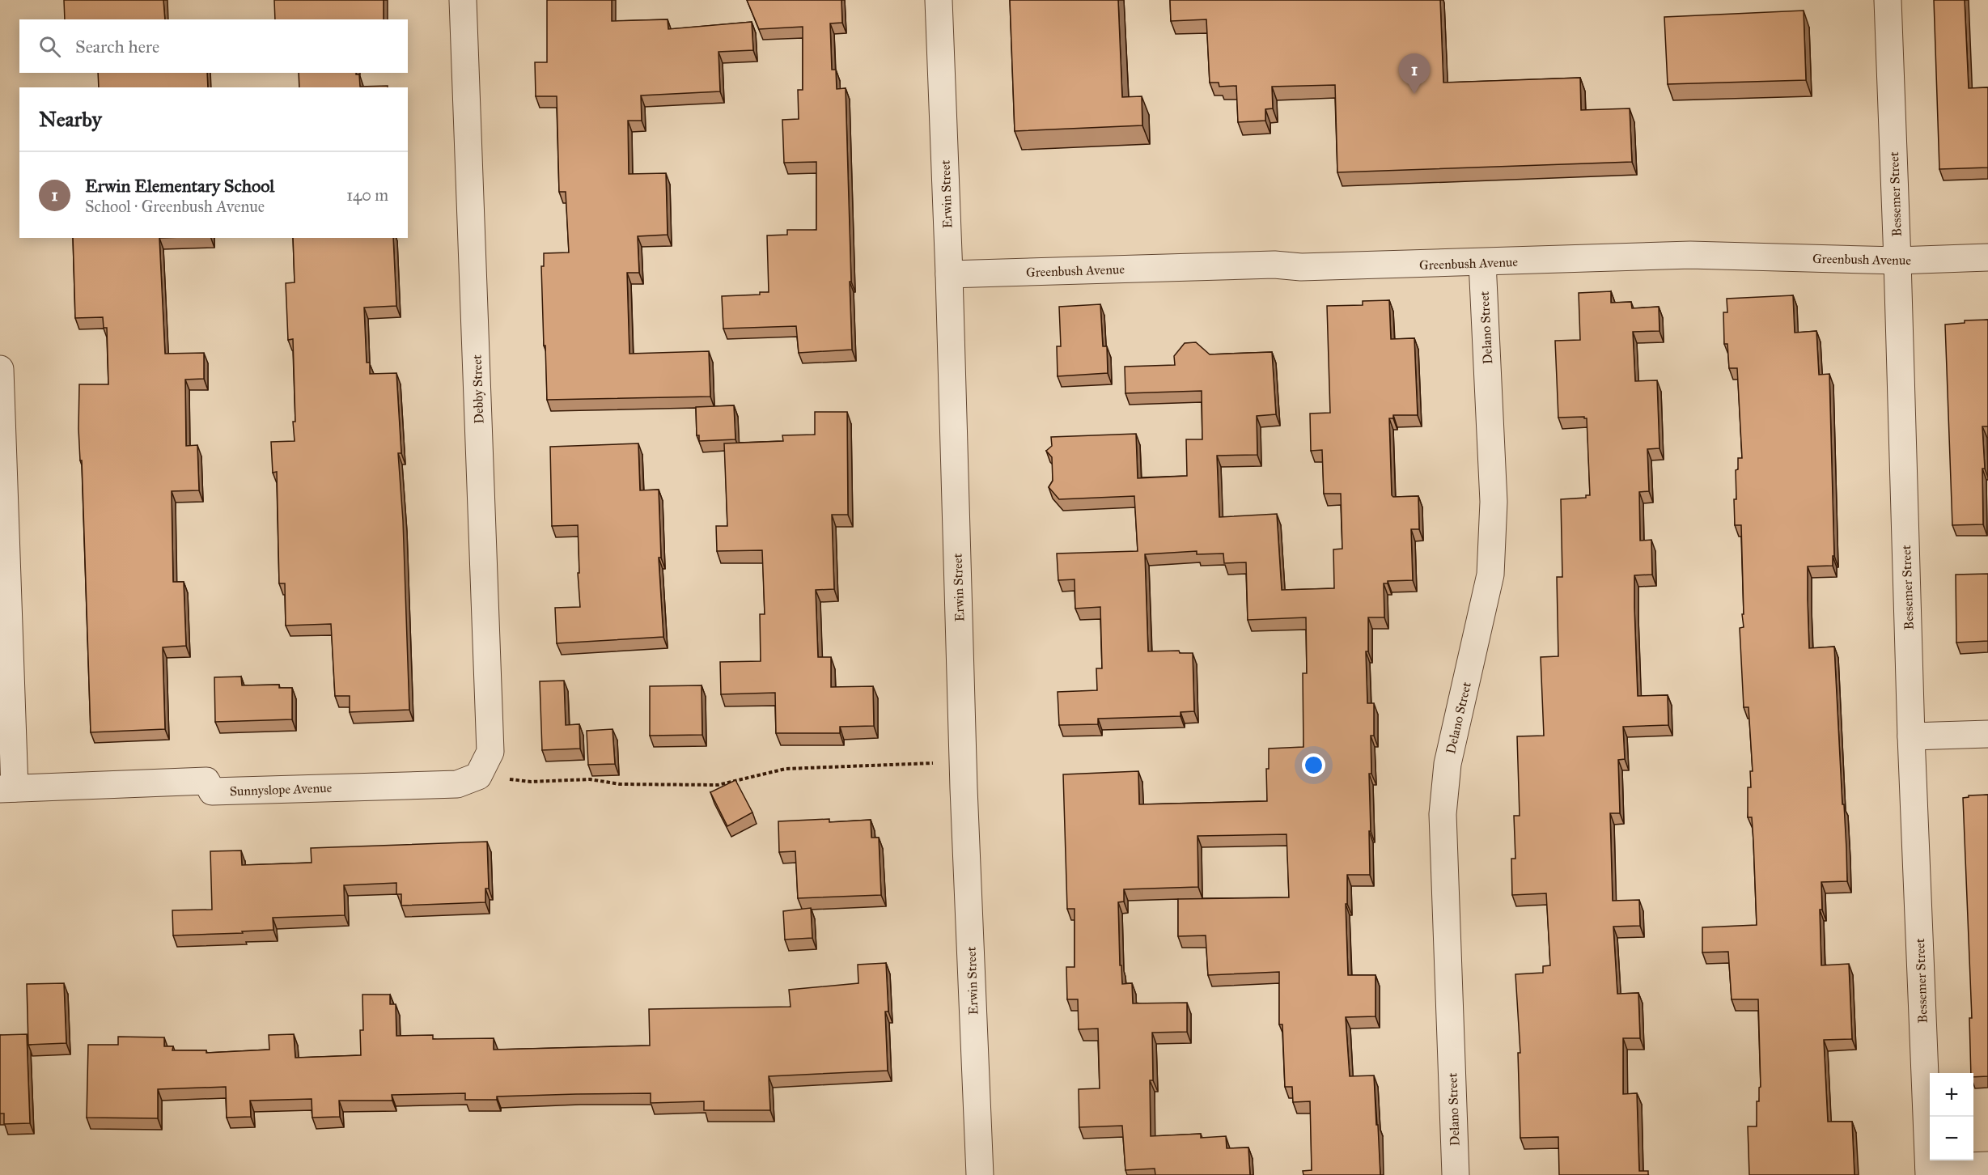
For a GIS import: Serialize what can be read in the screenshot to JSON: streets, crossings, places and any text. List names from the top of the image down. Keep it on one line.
{"streets":{"street":["Erwin Street","Bessemer Street","Greenbush Avenue","Delano Street","Debby Street","Sunnyslope Avenue"]},"crossings":[["Erwin Street","Greenbush Avenue"],["Bessemer Street","Greenbush Avenue"],["Greenbush Avenue","Delano Street"],["Debby Street","Sunnyslope Avenue"]],"page":{"search":"Search here","pins":"1","heading":"Nearby","list":[{"mark":"1","name":"Erwin Elementary School","note":"School · Greenbush Avenue","value":"140 m"}],"map_buttons":["+","−"]}}
